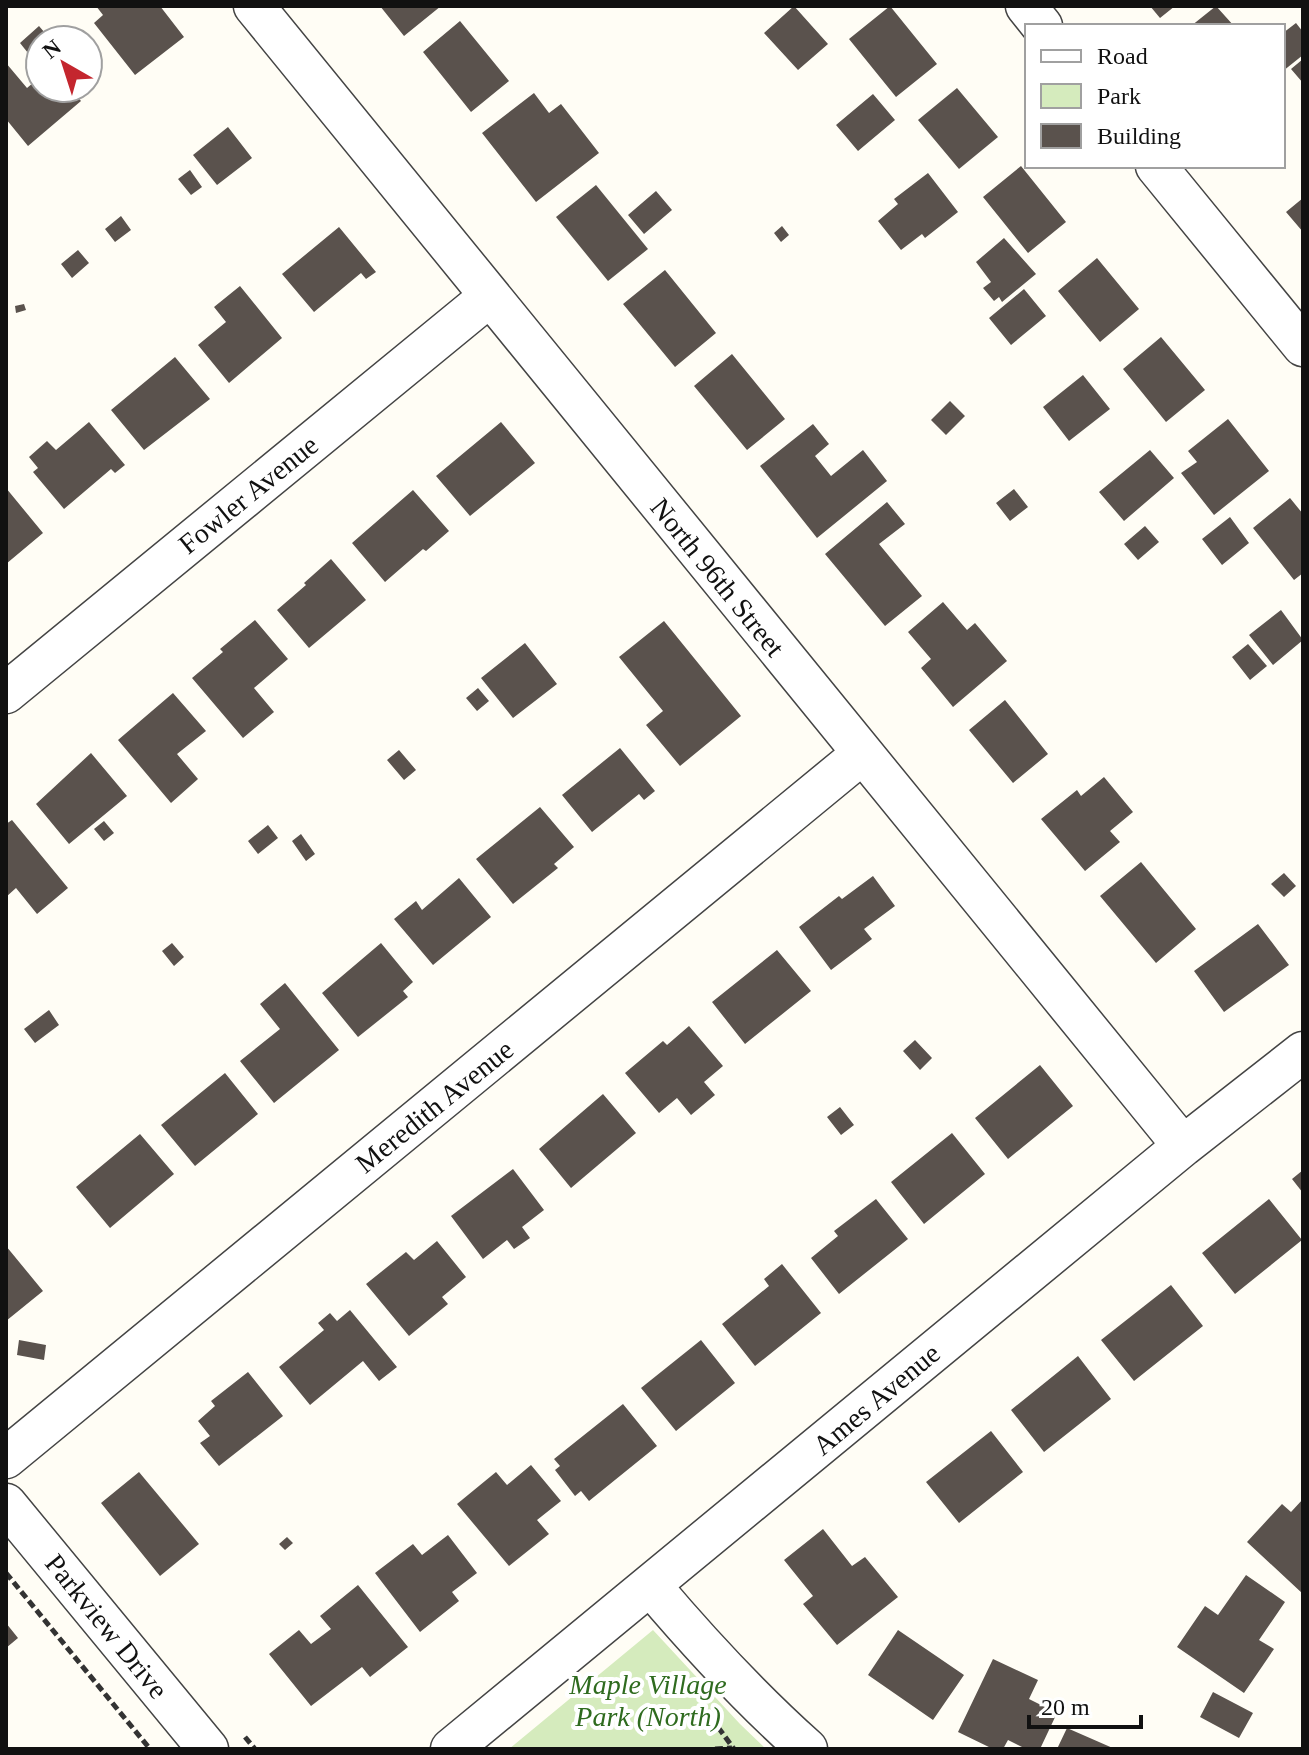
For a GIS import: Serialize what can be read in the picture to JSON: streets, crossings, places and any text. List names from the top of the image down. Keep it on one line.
{"streets":{"street":["Fowler Avenue","North 96th Street","Meredith Avenue","Ames Avenue","Parkview Drive"]},"crossings":[["Fowler Avenue","North 96th Street"],["North 96th Street","Meredith Avenue"],["North 96th Street","Ames Avenue"]],"parks":["Maple Village Park (North)"],"legend":["Road","Park","Building"],"scale_bar":"20 m","north":"top left"}
